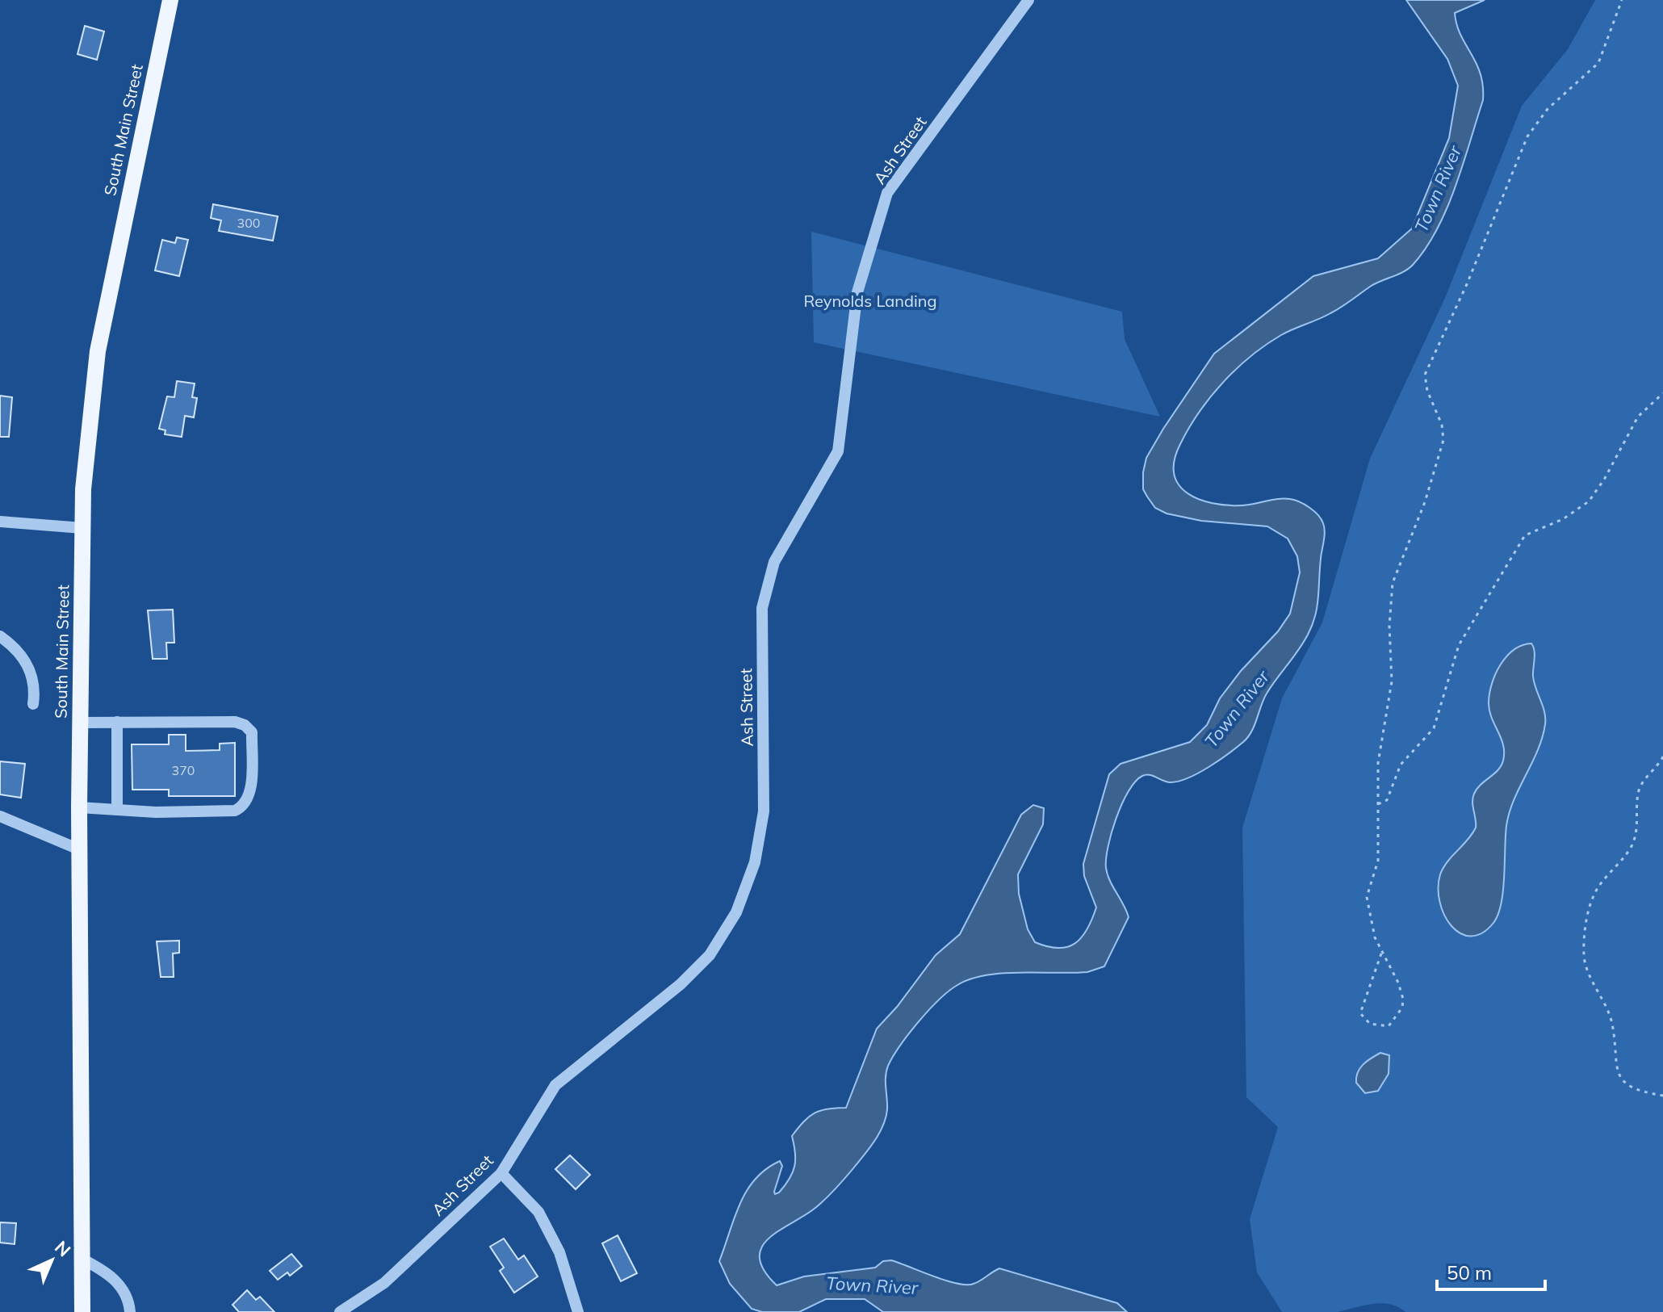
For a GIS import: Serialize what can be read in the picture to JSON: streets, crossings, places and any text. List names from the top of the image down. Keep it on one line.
{"streets":{"main road":["South Main Street"],"street":["Ash Street"]},"water":["Town River"],"parks":["Reynolds Landing"],"house_numbers":["300","370"],"scale_bar":"50 m","north":"top right"}
